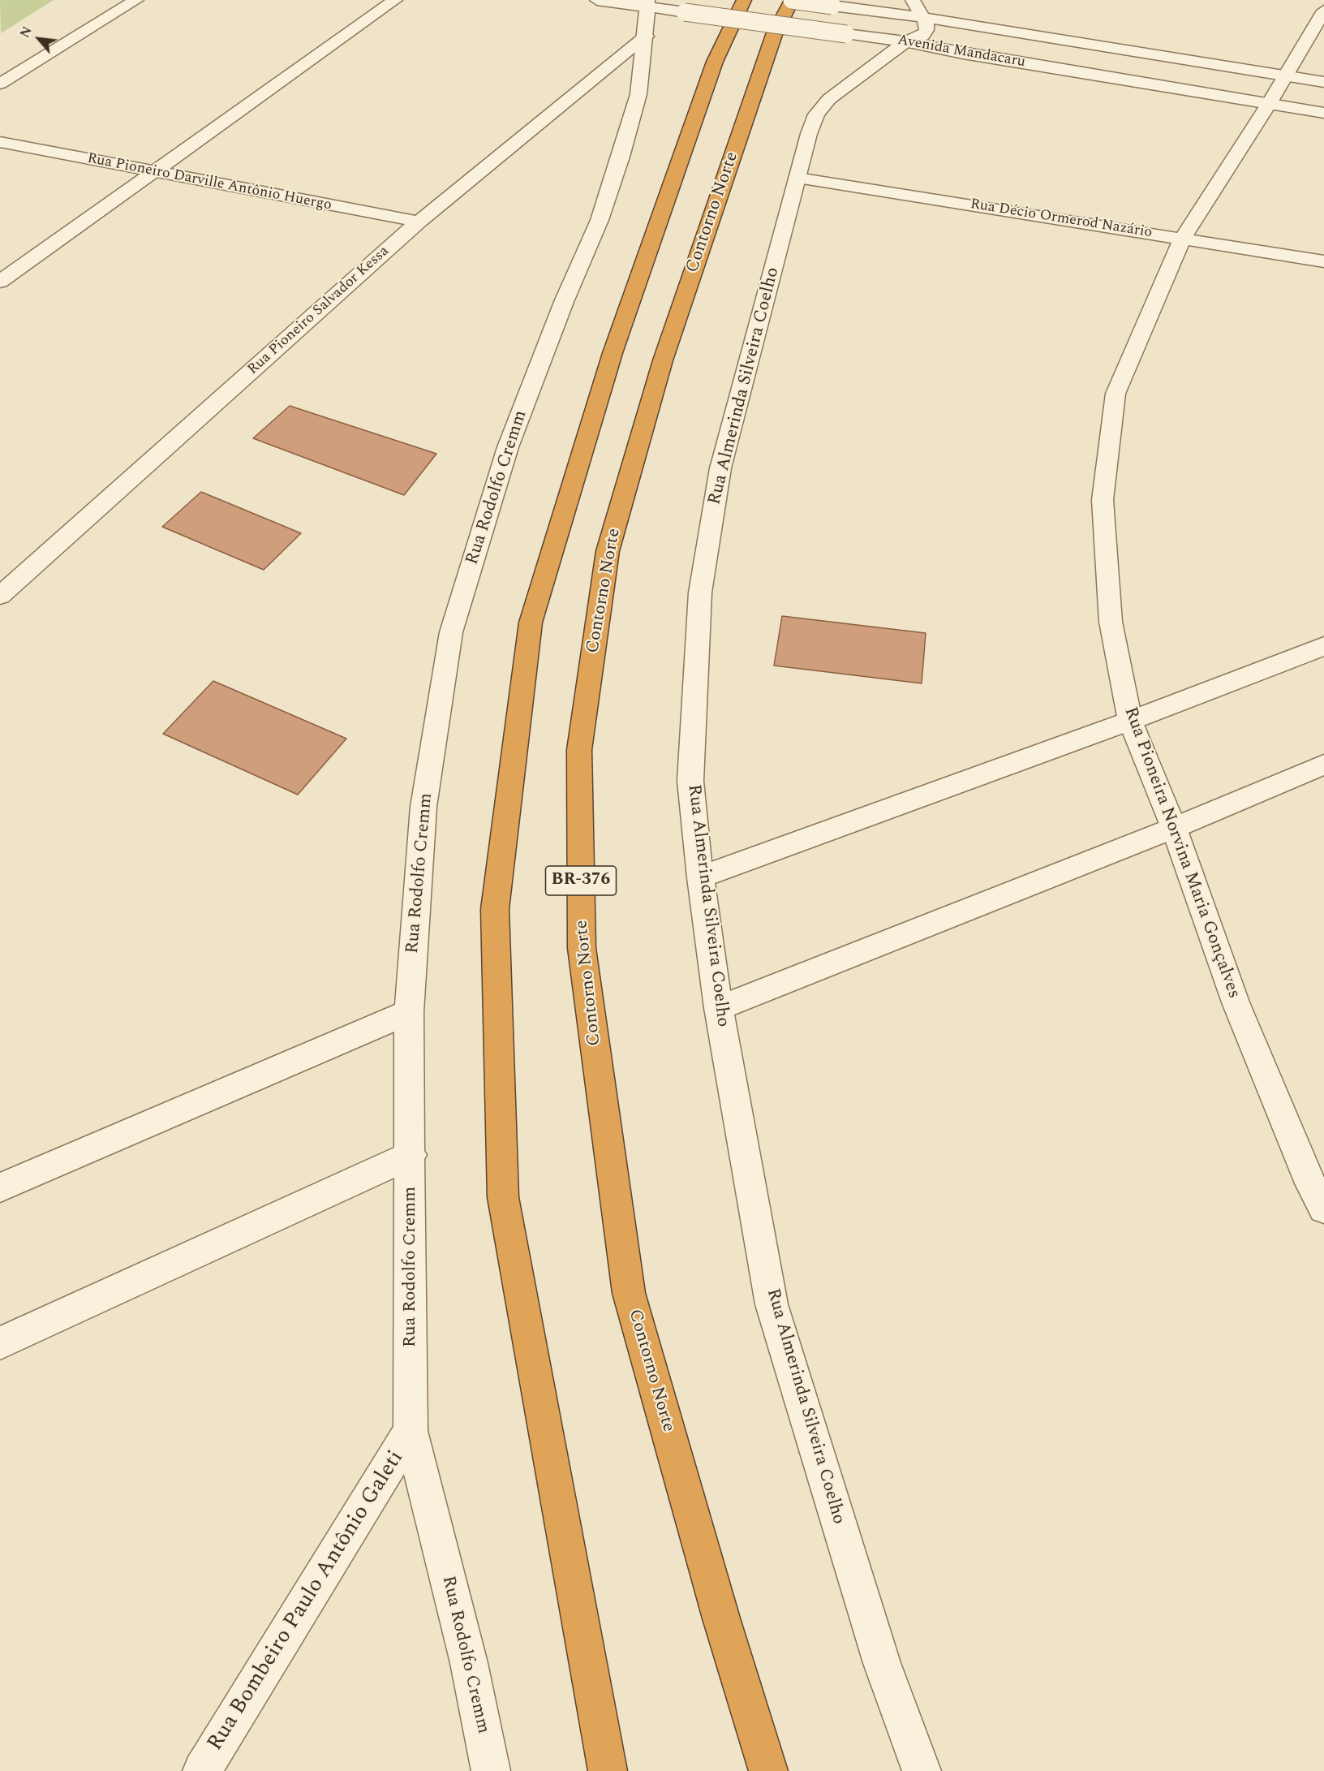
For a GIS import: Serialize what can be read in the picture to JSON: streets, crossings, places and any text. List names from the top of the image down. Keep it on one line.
{"streets":{"highway":["Contorno Norte","BR-376"],"street":["Avenida Mandacaru","Rua Pioneiro Darville Antônio Huergo","Rua Décio Ormerod Nazário","Rua Pioneiro Salvador Kessa","Rua Almerinda Silveira Coelho","Rua Rodolfo Cremm","Rua Pioneira Norvina Maria Gonçalves","Rua Bombeiro Paulo Antônio Galeti"]},"crossings":[["Avenida Mandacaru","Contorno Norte"],["Avenida Mandacaru","Rua Almerinda Silveira Coelho"],["Avenida Mandacaru","Rua Rodolfo Cremm"],["Avenida Mandacaru","Rua Pioneira Norvina Maria Gonçalves"],["Rua Pioneiro Darville Antônio Huergo","Rua Pioneiro Salvador Kessa"],["Rua Décio Ormerod Nazário","Rua Almerinda Silveira Coelho"],["Rua Décio Ormerod Nazário","Rua Pioneira Norvina Maria Gonçalves"],["Rua Pioneiro Salvador Kessa","Rua Rodolfo Cremm"],["Rua Rodolfo Cremm","Rua Bombeiro Paulo Antônio Galeti"]],"north":"top left"}
